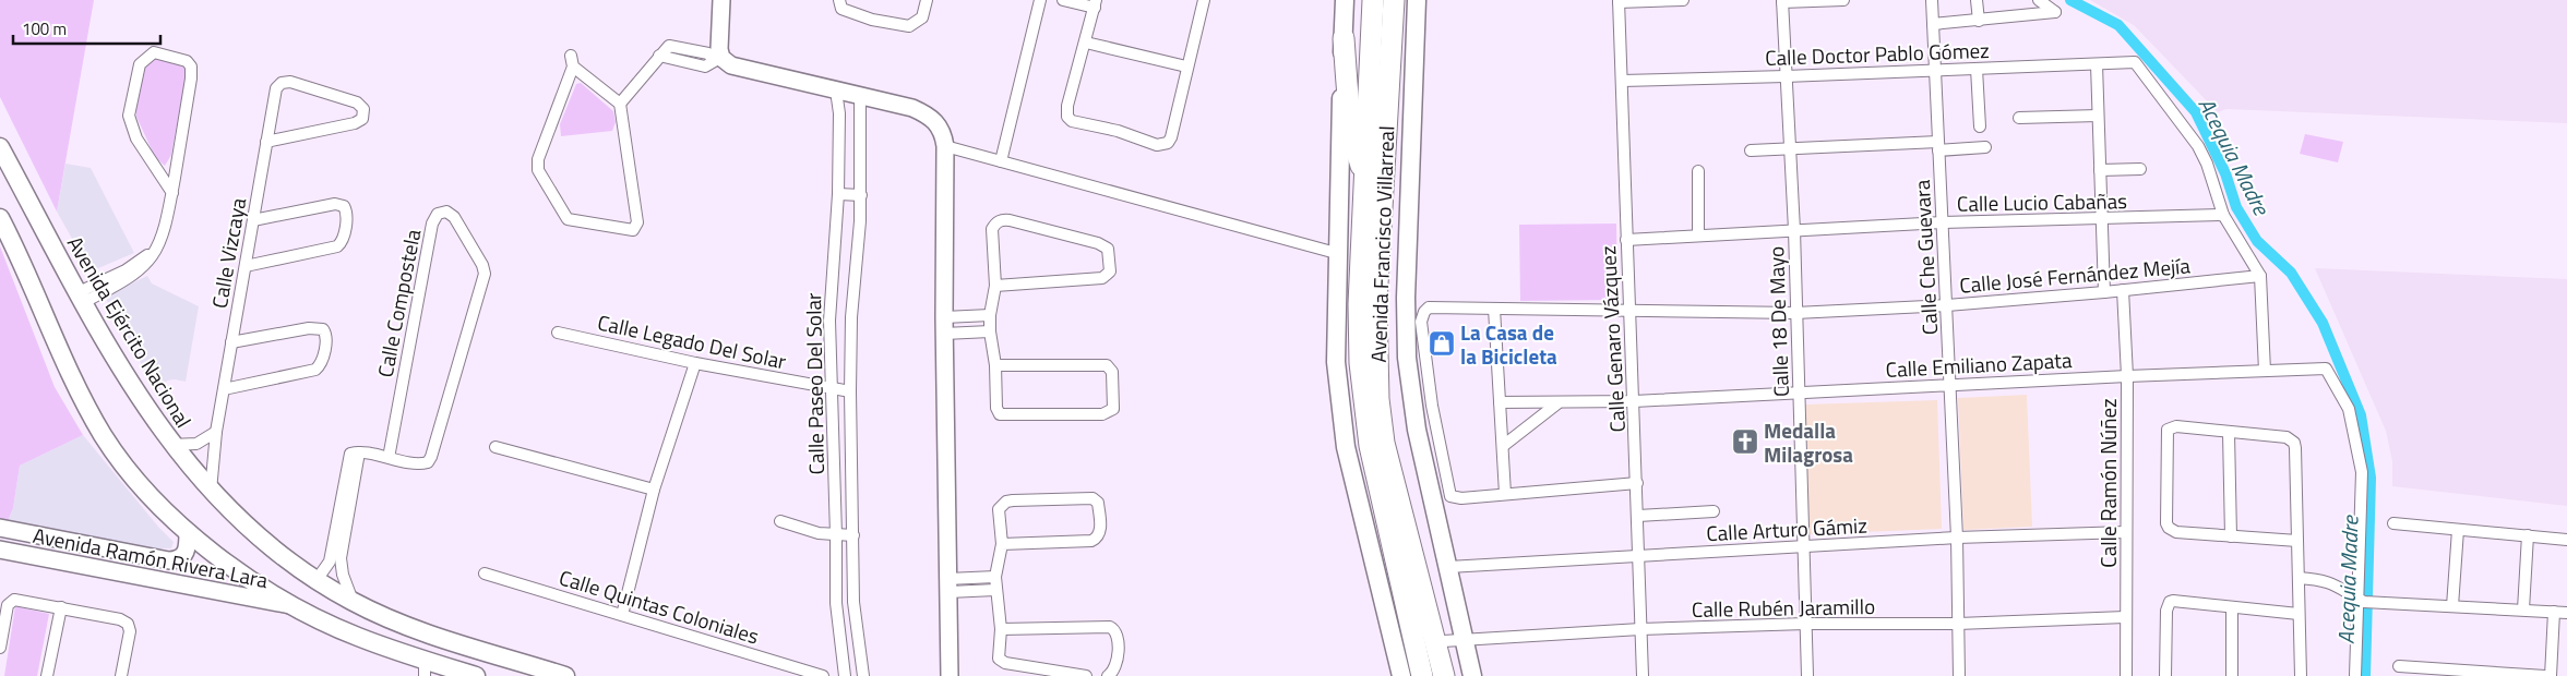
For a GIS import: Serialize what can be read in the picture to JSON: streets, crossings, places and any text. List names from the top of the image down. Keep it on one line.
{"streets":{"highway":["Avenida Francisco Villarreal"],"main road":["Avenida Ejército Nacional"],"street":["Calle Doctor Pablo Gómez","Calle Lucio Cabañas","Calle Vizcaya","Calle Che Guevara","Calle José Fernández Mejía","Calle Compostela","Calle 18 De Mayo","Calle Genaro Vázquez","Calle Legado Del Solar","Calle Emiliano Zapata","Calle Paseo Del Solar","Calle Ramón Núñez","Calle Arturo Gámiz","Avenida Ramón Rivera Lara","Calle Quintas Coloniales","Calle Rubén Jaramillo"]},"crossings":[["Calle Doctor Pablo Gómez","Calle Lucio Cabañas"],["Calle Doctor Pablo Gómez","Calle Che Guevara"],["Calle Doctor Pablo Gómez","Calle 18 De Mayo"],["Calle Doctor Pablo Gómez","Calle Genaro Vázquez"],["Calle Lucio Cabañas","Calle Che Guevara"],["Calle Lucio Cabañas","Calle 18 De Mayo"],["Calle Lucio Cabañas","Calle Genaro Vázquez"],["Avenida Francisco Villarreal","Calle Arturo Gámiz"],["Avenida Francisco Villarreal","Calle Rubén Jaramillo"],["Calle Vizcaya","Avenida Ejército Nacional"],["Calle Che Guevara","Calle José Fernández Mejía"],["Calle Che Guevara","Calle Emiliano Zapata"],["Calle Che Guevara","Calle Arturo Gámiz"],["Calle Che Guevara","Calle Rubén Jaramillo"],["Calle José Fernández Mejía","Calle 18 De Mayo"],["Calle José Fernández Mejía","Calle Genaro Vázquez"],["Calle José Fernández Mejía","Calle Ramón Núñez"],["Calle 18 De Mayo","Calle Emiliano Zapata"],["Calle 18 De Mayo","Calle Arturo Gámiz"],["Calle 18 De Mayo","Calle Rubén Jaramillo"],["Calle Genaro Vázquez","Calle Emiliano Zapata"],["Calle Genaro Vázquez","Calle Arturo Gámiz"],["Calle Genaro Vázquez","Calle Rubén Jaramillo"],["Calle Legado Del Solar","Calle Paseo Del Solar"],["Calle Emiliano Zapata","Calle Ramón Núñez"],["Calle Ramón Núñez","Calle Arturo Gámiz"],["Calle Ramón Núñez","Calle Rubén Jaramillo"]],"water":["Acequia Madre"],"places":{"shop":["La Casa de la Bicicleta"],"church":["Medalla Milagrosa"]},"scale_bar":"100 m"}
